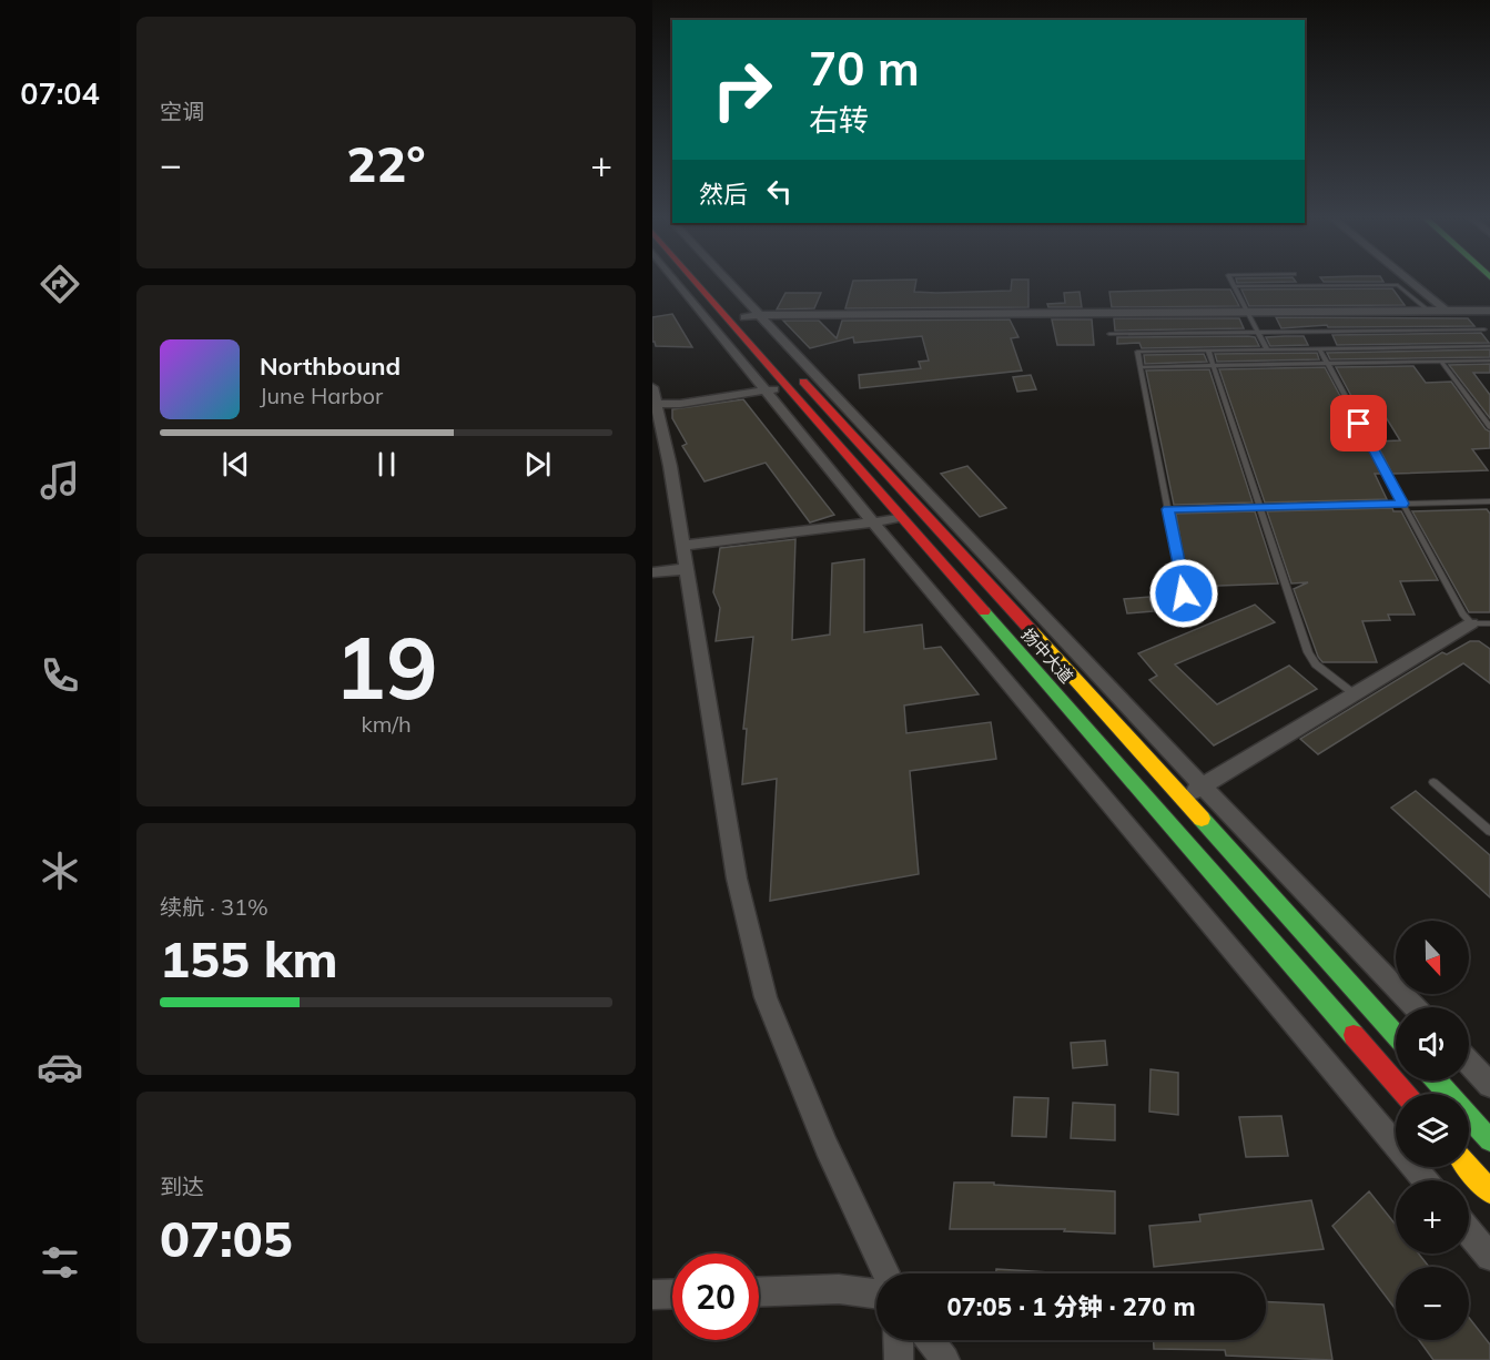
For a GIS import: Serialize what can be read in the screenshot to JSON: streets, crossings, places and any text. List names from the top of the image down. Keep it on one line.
{"streets":{"main road":["扬中大道"]},"north":"bottom","page":{"tabs":"07:04","tile":["空调",["19","km/h"],["续航 · 31%","155 km"],["到达","07:05"]],"turn":["70 m","右转"],"heat":["−","22°","+"],"then":"然后","song":["Northbound","June Harbor"],"map_buttons":["+","−"],"limit":"20","trip":"07:05 · 1 分钟 · 270 m"}}
